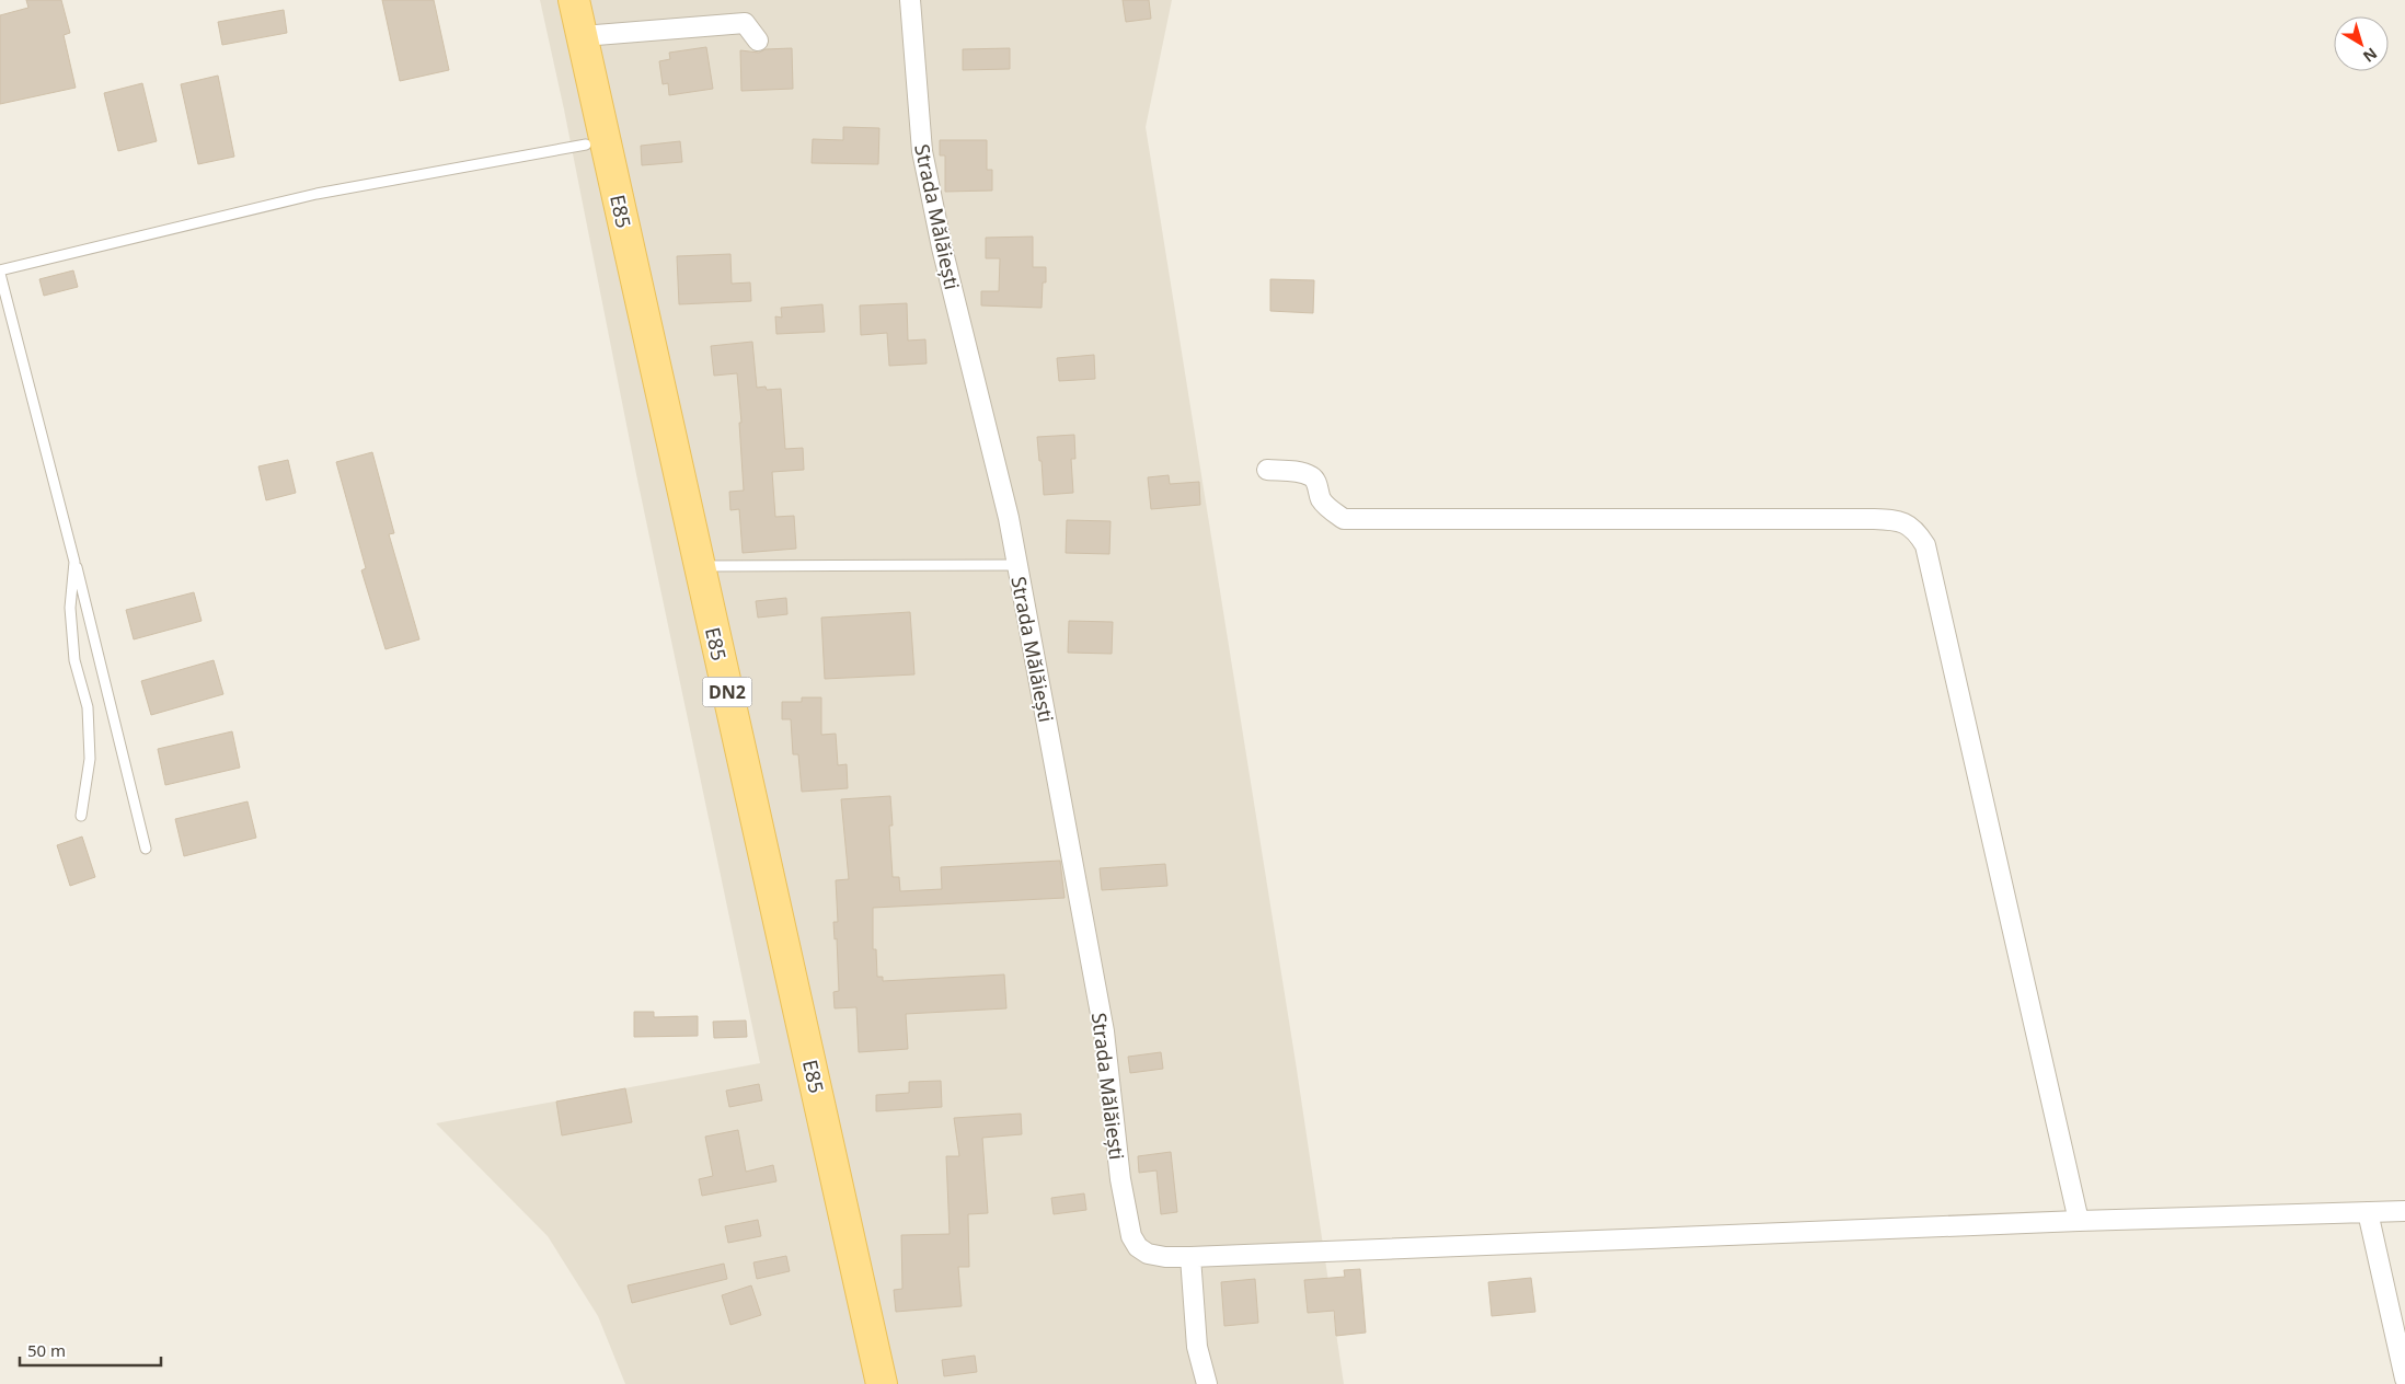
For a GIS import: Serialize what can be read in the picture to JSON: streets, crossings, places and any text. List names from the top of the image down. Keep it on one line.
{"streets":{"main road":["E85","DN2"],"street":["Strada Mălăiești"]},"scale_bar":"50 m","north":"bottom right"}
